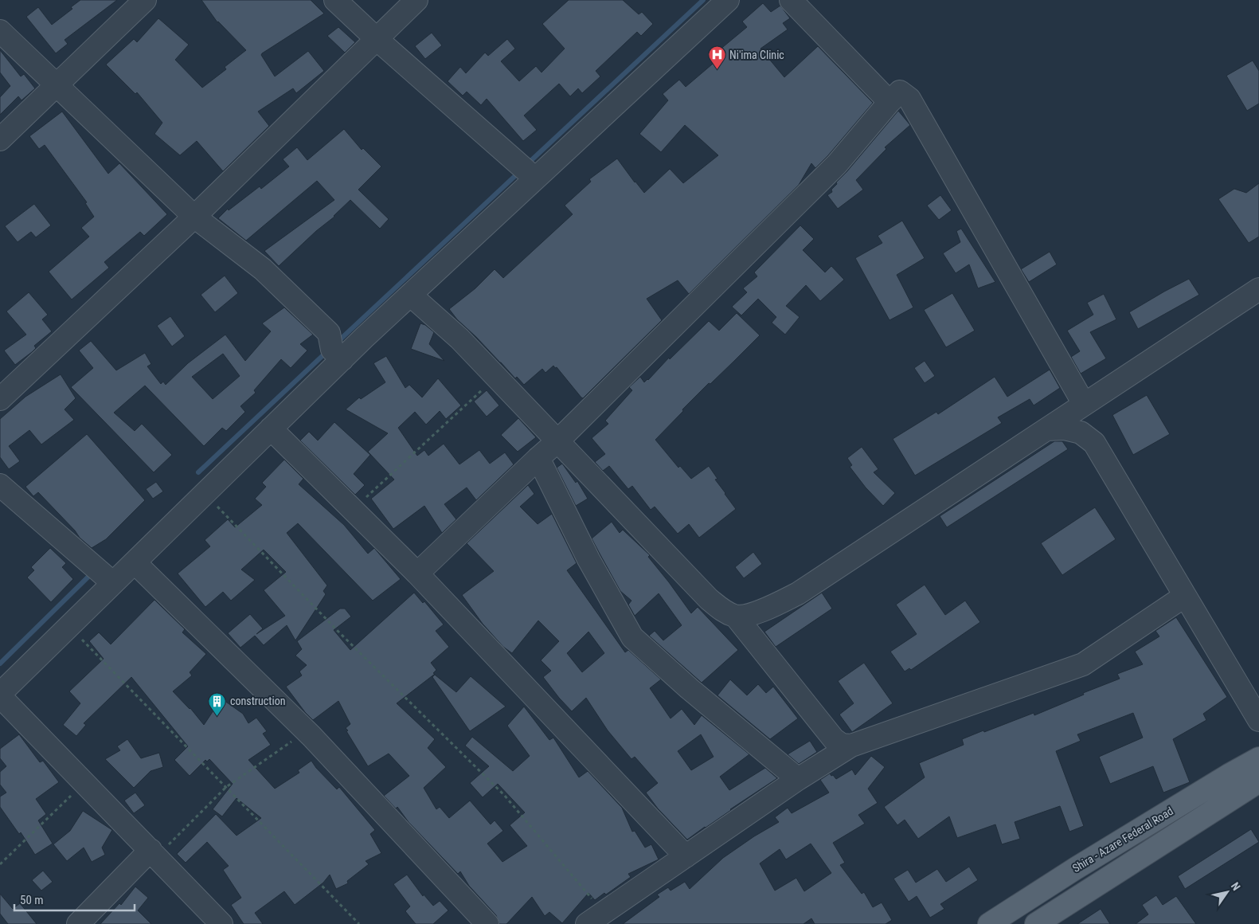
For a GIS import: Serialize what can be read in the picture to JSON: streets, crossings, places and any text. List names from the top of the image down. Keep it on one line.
{"streets":{"main road":["Shira - Azare Federal Road"]},"places":{"hospital":["Ni'ima Clinic"],"building":["construction"]},"scale_bar":"50 m","north":"top right"}
